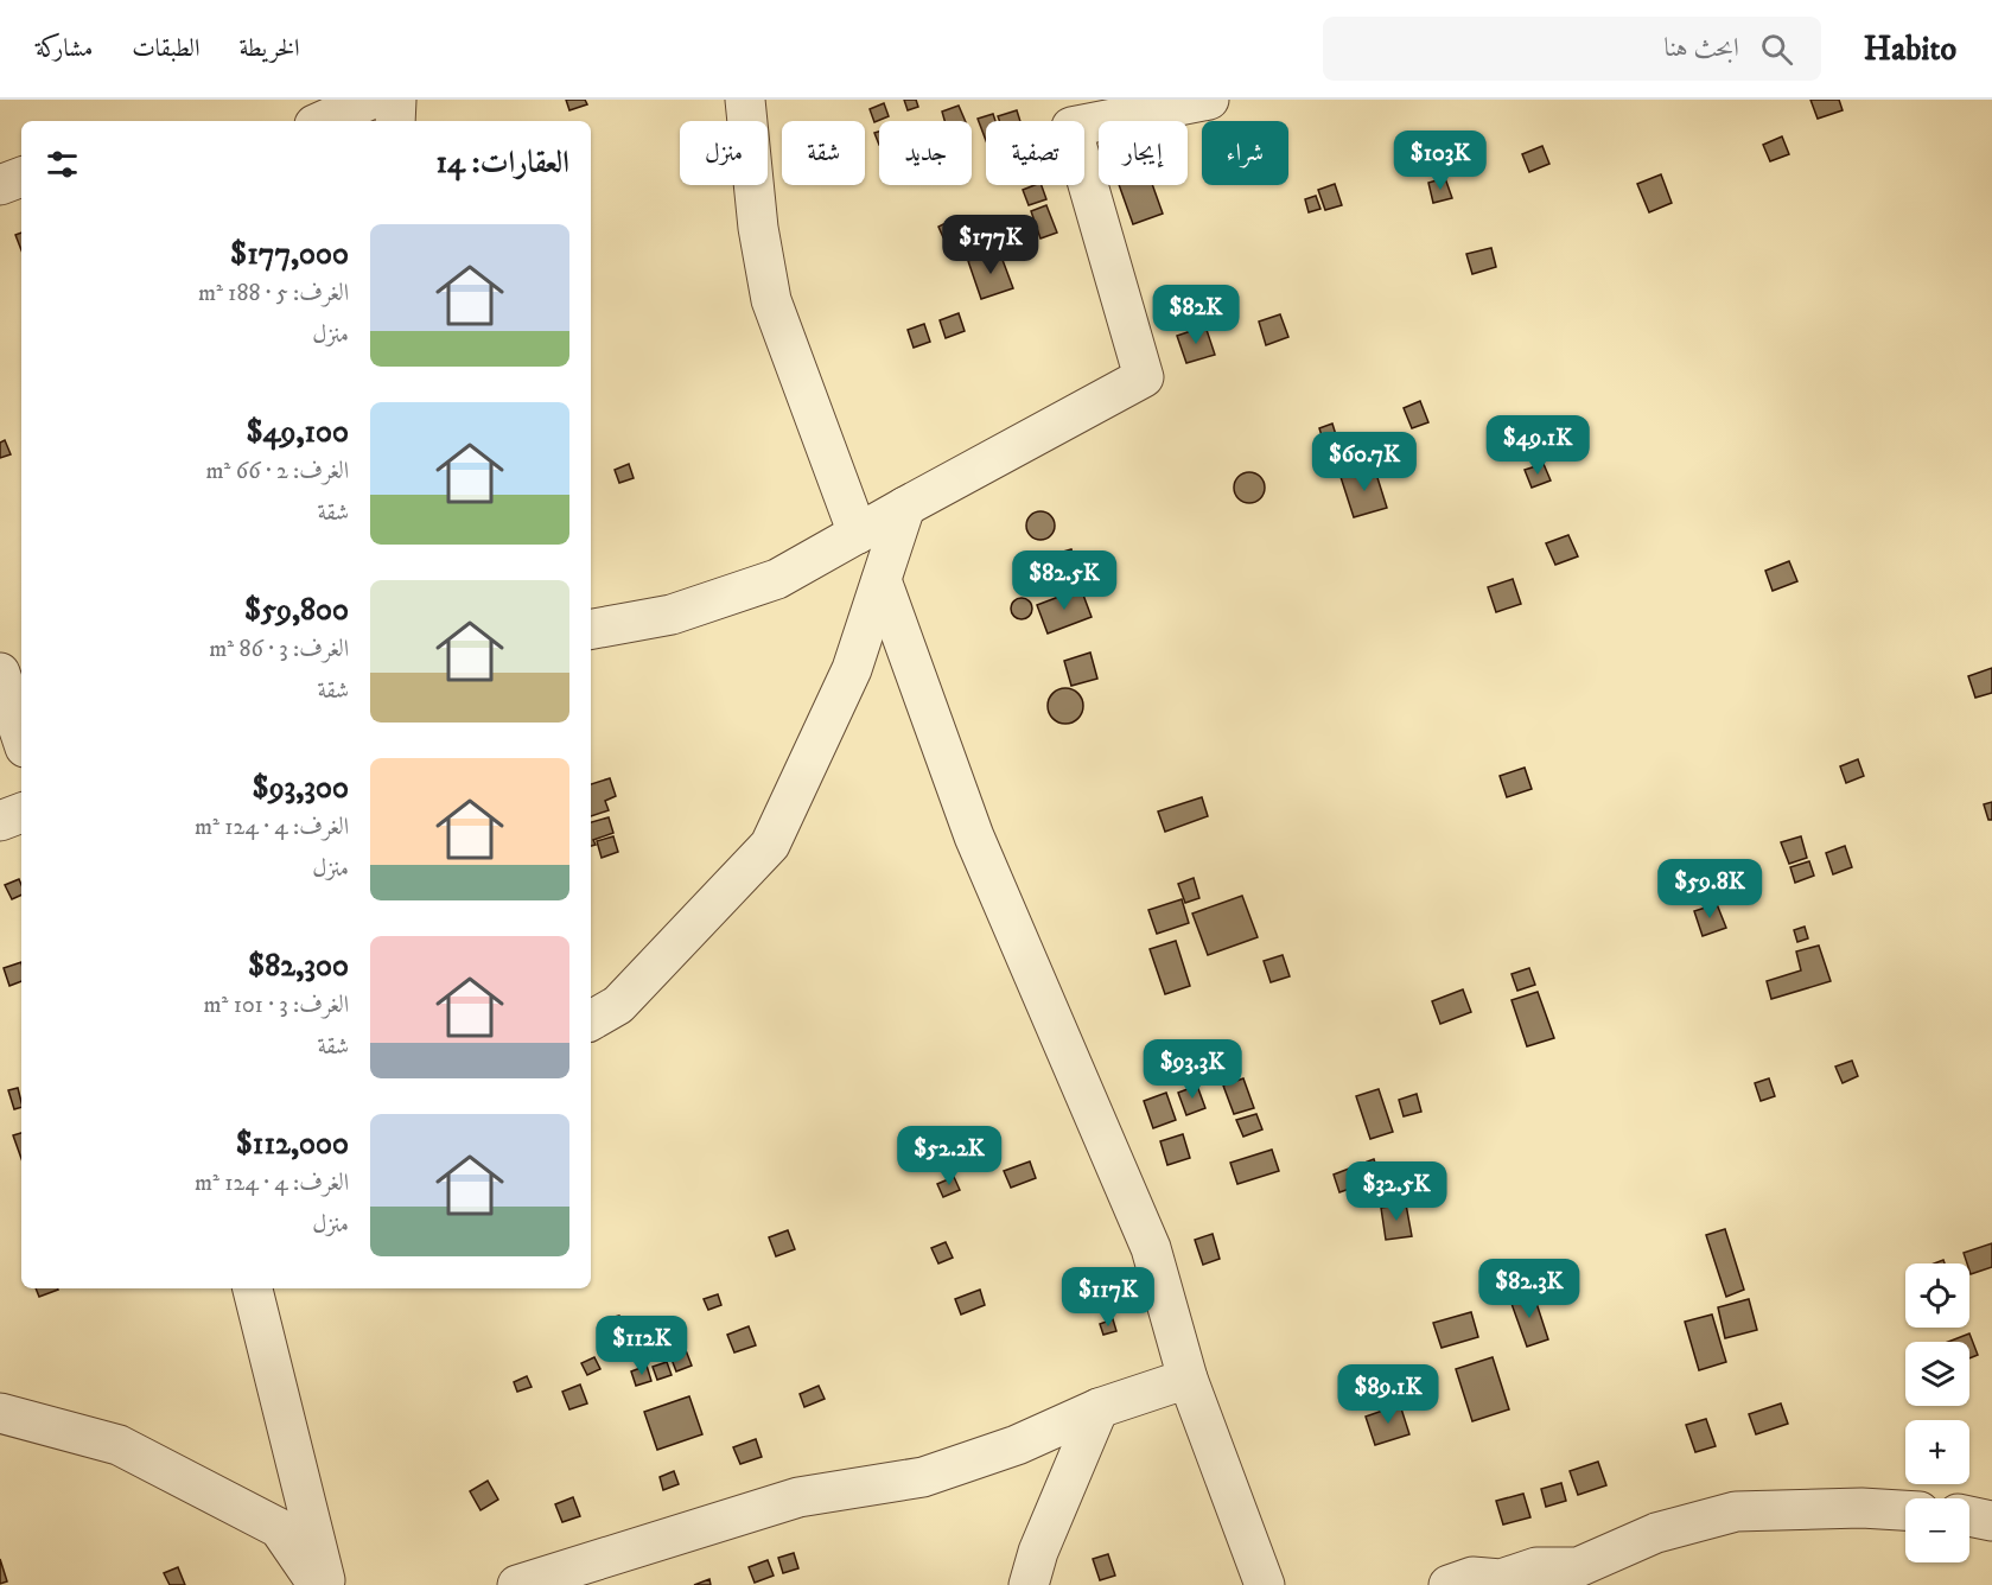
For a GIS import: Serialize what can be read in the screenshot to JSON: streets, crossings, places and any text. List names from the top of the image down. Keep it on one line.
{"page":{"header":"Habito","search":"ابحث هنا","nav":["الخريطة","الطبقات","مشاركة"],"chip":["شراء","إيجار","تصفية","جديد","شقة","منزل"],"heading":"العقارات: 14","price":["$103K","$177K","$82K","$49.1K","$60.7K","$82.5K","$59.8K","$93.3K","$52.2K","$32.5K","$82.3K","$117K","$112K","$89.1K"],"list":[{"name":"$177,000","note":"الغرف: 5 · 188 m² · منزل"},{"name":"$49,100","note":"الغرف: 2 · 66 m² · شقة"},{"name":"$59,800","note":"الغرف: 3 · 86 m² · شقة"},{"name":"$93,300","note":"الغرف: 4 · 124 m² · منزل"},{"name":"$82,300","note":"الغرف: 3 · 101 m² · شقة"},{"name":"$112,000","note":"الغرف: 4 · 124 m² · منزل"}],"map_buttons":["+","−"]}}
